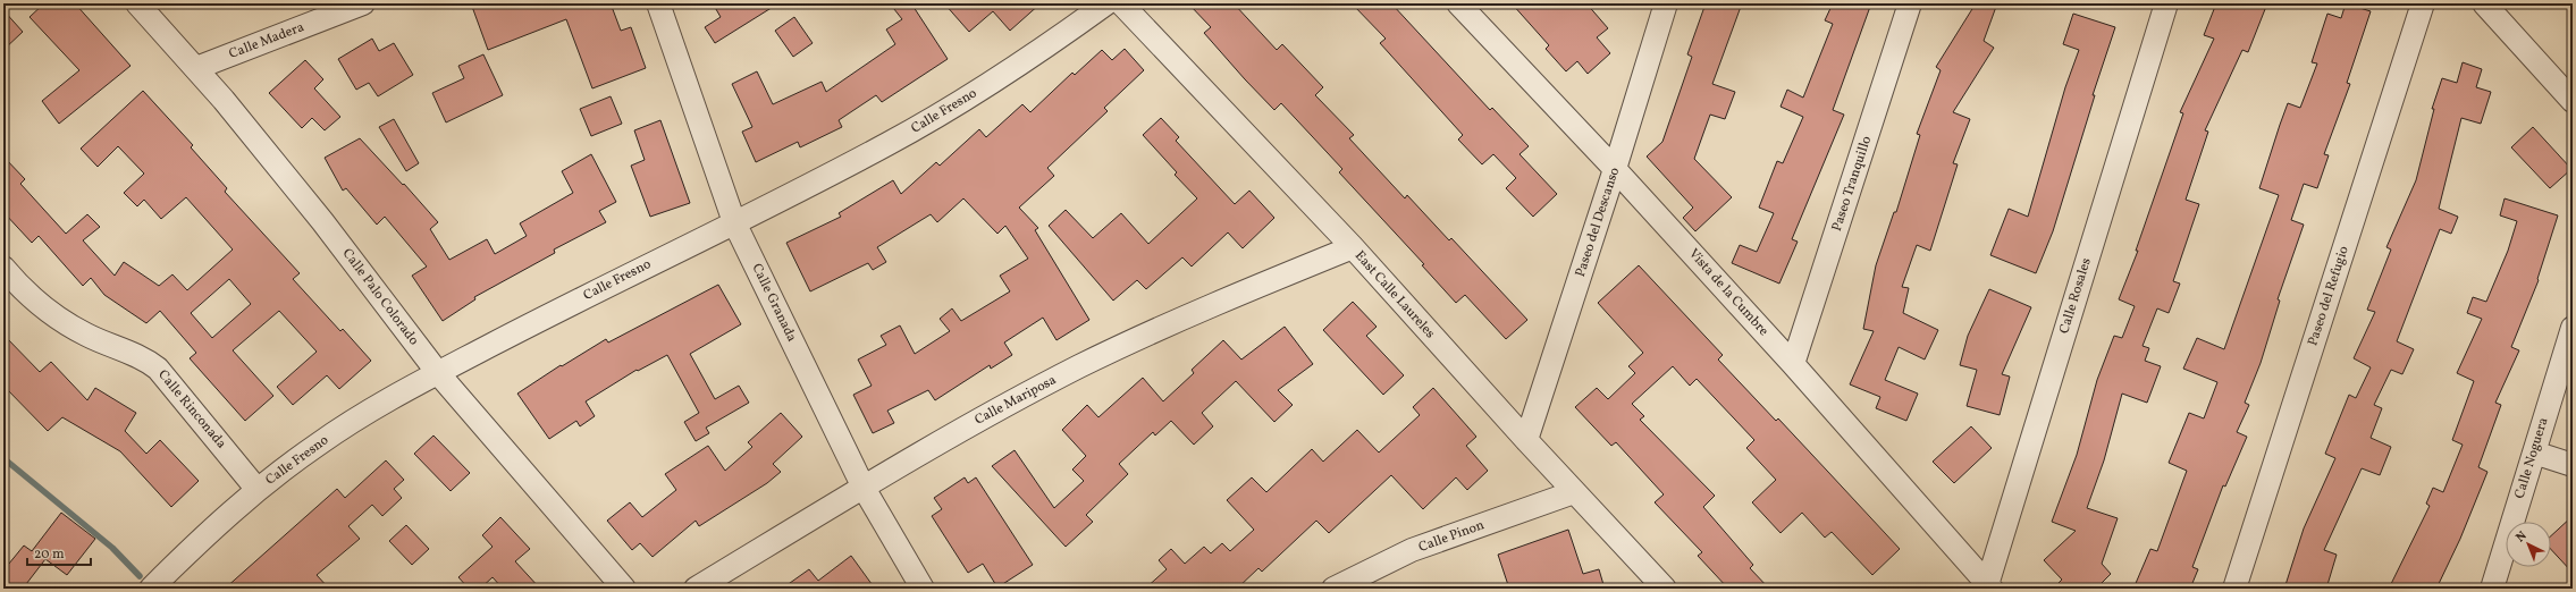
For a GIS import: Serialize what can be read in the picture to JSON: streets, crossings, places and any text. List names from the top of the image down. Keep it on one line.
{"streets":{"street":["Calle Madera","Calle Fresno","Paseo Tranquillo","Paseo del Descanso","Vista de la Cumbre","East Calle Laureles","Calle Rosales","Paseo del Refugio","Calle Palo Colorado","Calle Granada","Calle Mariposa","Calle Rinconada","Calle Noguera","Calle Pinon"]},"crossings":[["Calle Madera","Calle Palo Colorado"],["Calle Fresno","Calle Palo Colorado"],["Calle Fresno","Calle Granada"],["Calle Fresno","Calle Rinconada"],["Paseo Tranquillo","Vista de la Cumbre"],["Paseo del Descanso","Vista de la Cumbre"],["Paseo del Descanso","East Calle Laureles"],["Vista de la Cumbre","Calle Rosales"],["East Calle Laureles","Calle Mariposa"],["East Calle Laureles","Calle Pinon"],["Calle Granada","Calle Mariposa"]],"scale_bar":"20 m","north":"top left"}
